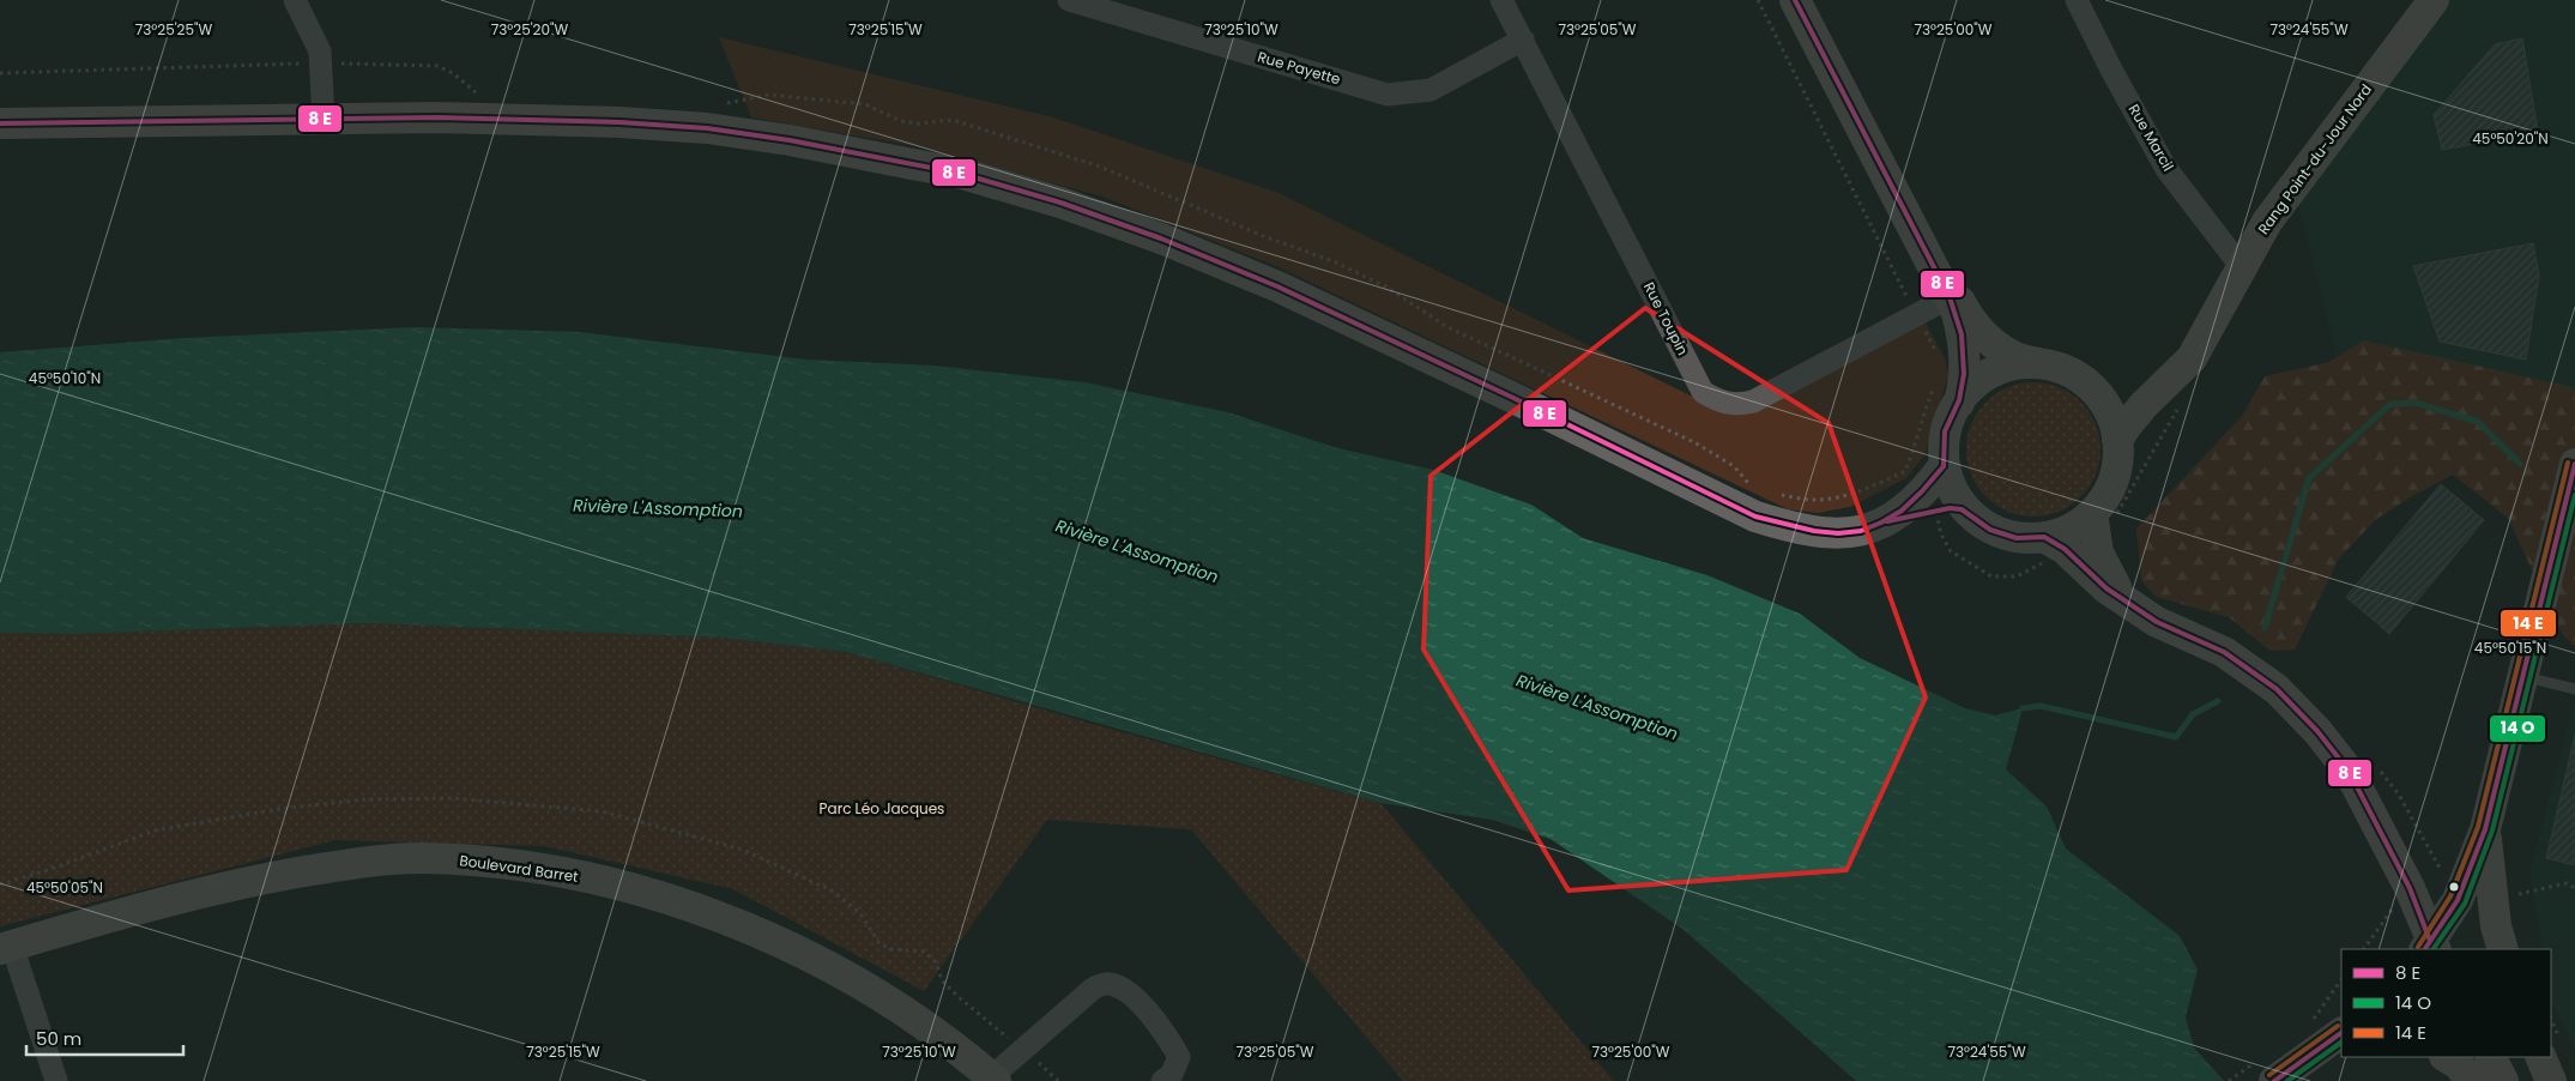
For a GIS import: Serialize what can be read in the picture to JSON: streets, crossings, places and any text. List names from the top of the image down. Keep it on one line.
{"streets":{"street":["Rue Payette","Rue Marcil","Rang Point-du-Jour Nord","Rue Toupin","Boulevard Barret"]},"crossings":[["Rue Payette","Rue Toupin"],["Rue Marcil","Rang Point-du-Jour Nord"]],"water":["Rivière L'Assomption"],"parks":["Parc Léo Jacques"],"legend":["8 E","14 O","14 E"],"scale_bar":"50 m","coordinates":["73°25'25\"W","73°25'20\"W","73°25'15\"W","73°25'10\"W","73°25'05\"W","73°25'00\"W","73°24'55\"W","45°50'20\"N","45°50'10\"N","45°50'15\"N","45°50'05\"N"]}
